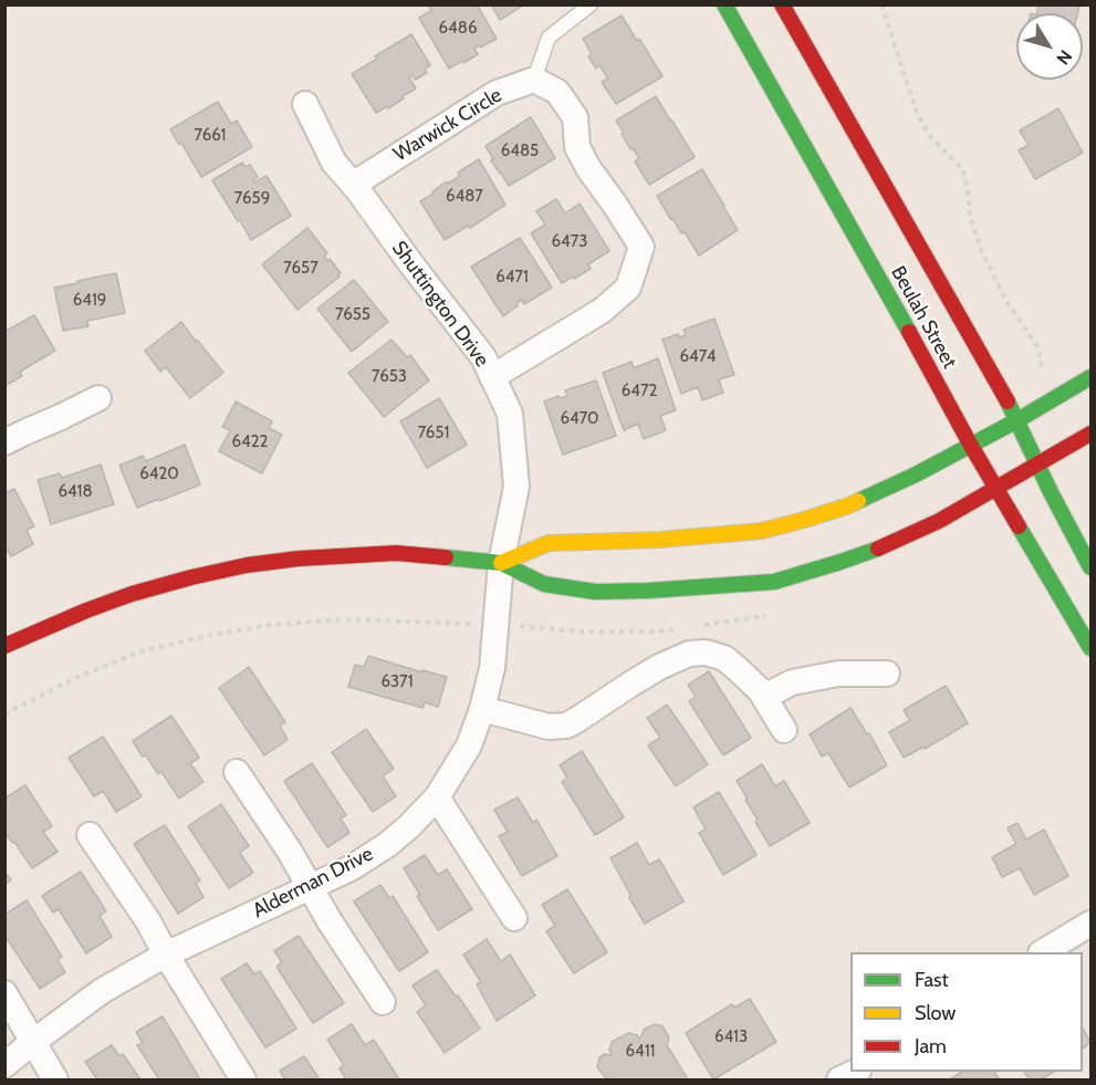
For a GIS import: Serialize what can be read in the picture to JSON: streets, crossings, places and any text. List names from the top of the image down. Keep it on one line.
{"streets":{"street":["Warwick Circle","Shuttington Drive","Beulah Street","Alderman Drive"]},"crossings":[["Warwick Circle","Shuttington Drive"],["Shuttington Drive","Alderman Drive"]],"house_numbers":["6486","7661","6485","6487","7659","6473","7657","6471","6419","7655","6474","7653","6472","6470","7651","6422","6420","6418","6371","6413","6411"],"legend":["Fast","Slow","Jam"],"north":"bottom right"}
